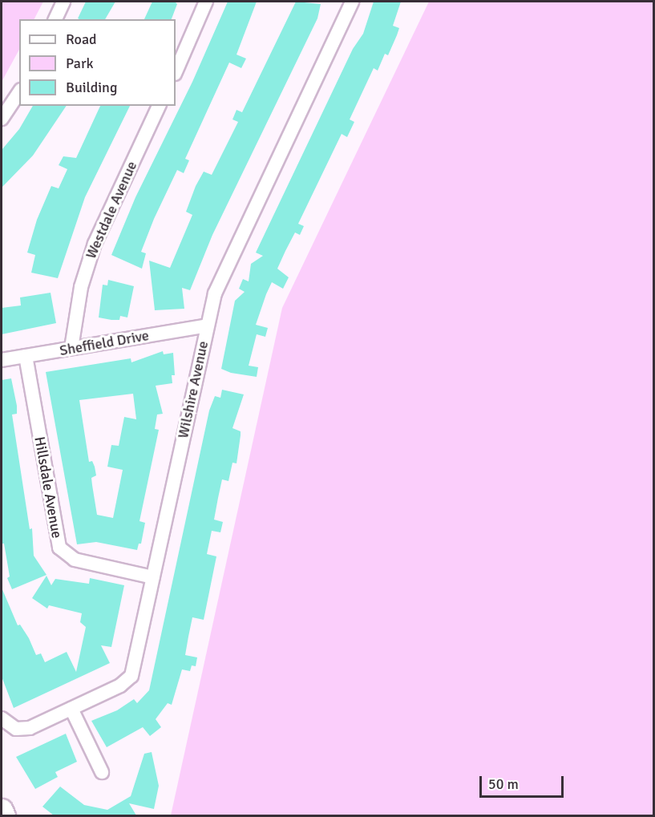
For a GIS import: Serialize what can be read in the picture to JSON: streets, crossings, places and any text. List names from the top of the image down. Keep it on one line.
{"streets":{"street":["Westdale Avenue","Sheffield Drive","Wilshire Avenue","Hillsdale Avenue"]},"crossings":[["Westdale Avenue","Sheffield Drive"],["Sheffield Drive","Wilshire Avenue"],["Sheffield Drive","Hillsdale Avenue"],["Wilshire Avenue","Hillsdale Avenue"]],"legend":["Road","Park","Building"],"scale_bar":"50 m"}
